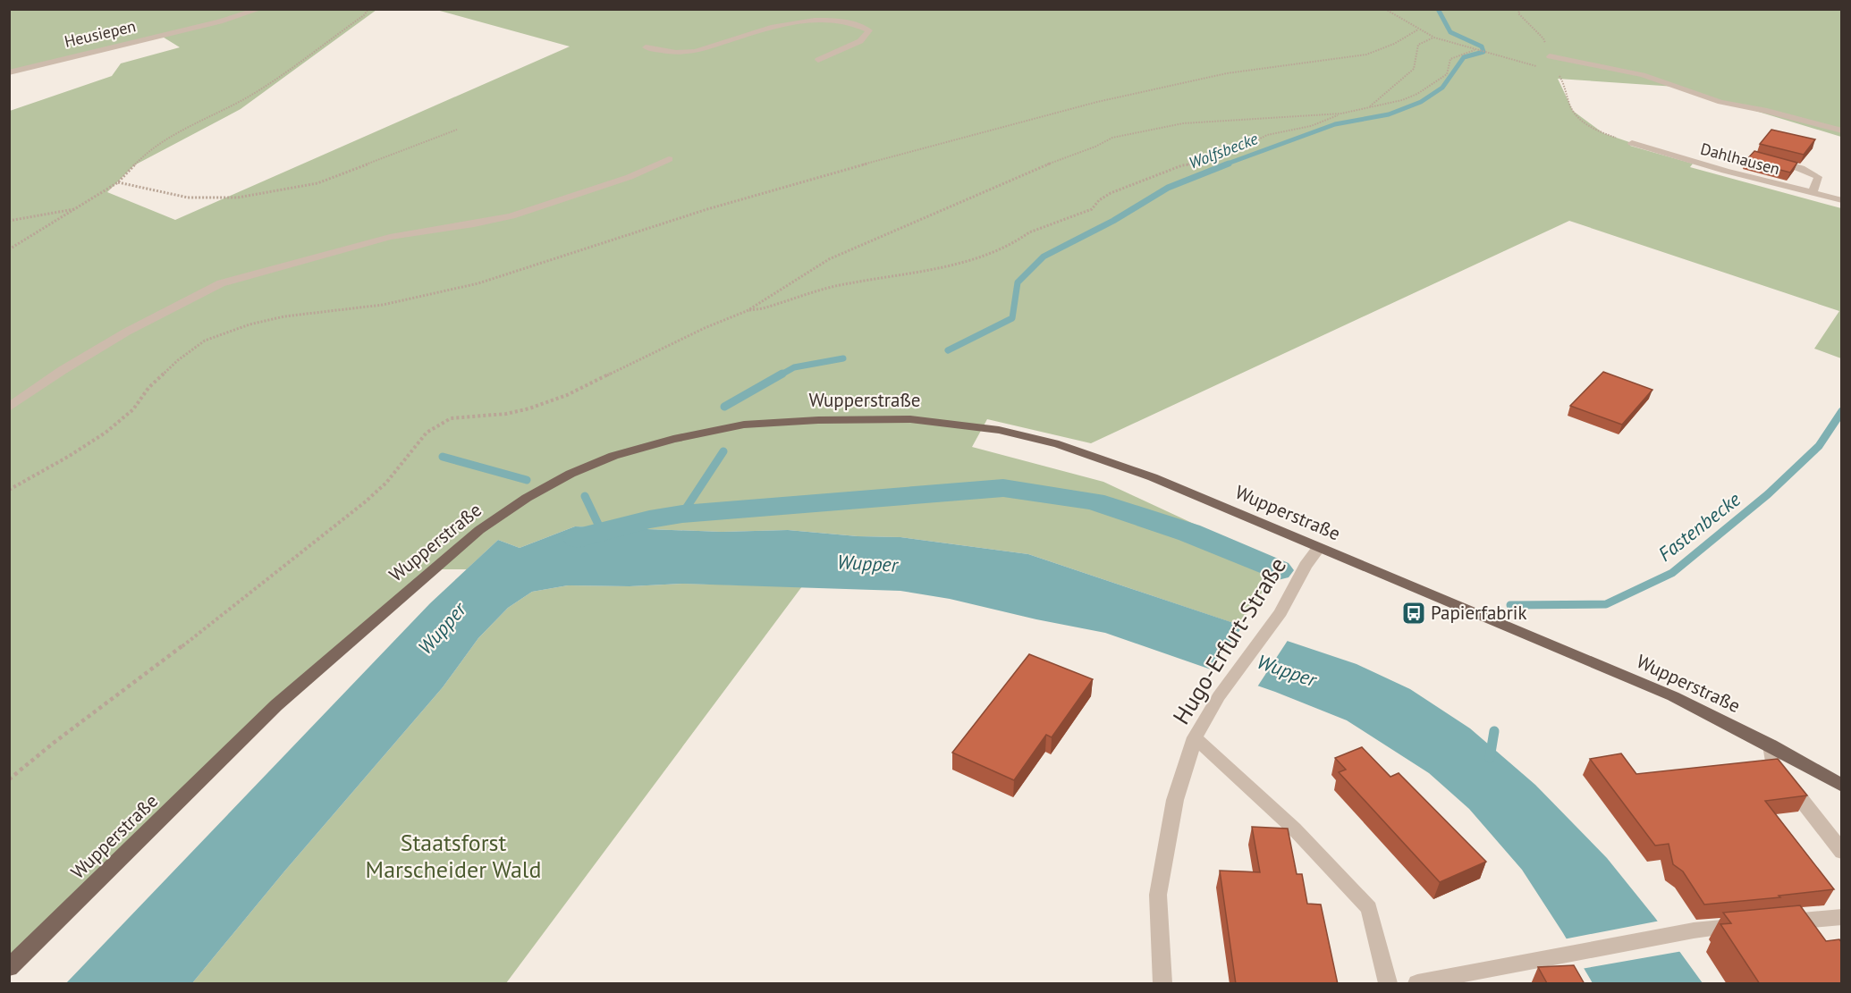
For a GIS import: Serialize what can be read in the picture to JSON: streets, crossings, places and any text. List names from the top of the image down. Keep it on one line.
{"streets":{"main road":["Wupperstraße"],"street":["Heusiepen","Dahlhausen","Hugo-Erfurt-Straße"]},"crossings":[["Wupperstraße","Hugo-Erfurt-Straße"]],"water":["Wolfsbecke","Fastenbecke","Wupper"],"parks":["Staatsforst Marscheider Wald"],"places":{"bus stop":["Papierfabrik"]}}
